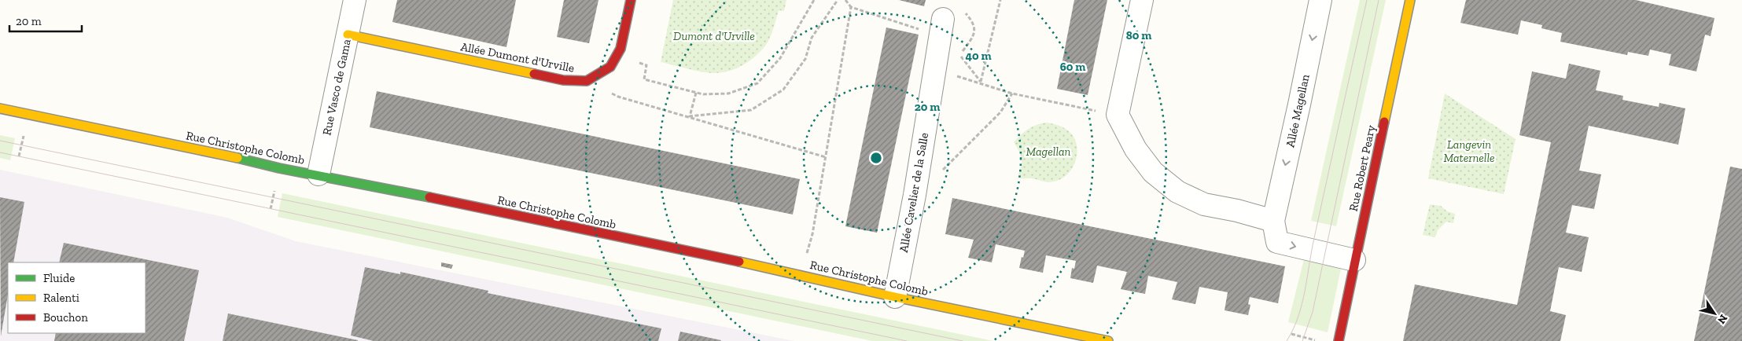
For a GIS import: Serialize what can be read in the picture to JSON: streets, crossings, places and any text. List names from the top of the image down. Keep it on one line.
{"streets":{"street":["Allée Dumont d'Urville","Rue Vasco de Gama","Allée Magellan","Rue Christophe Colomb","Rue Robert Peary","Allée Cavelier de la Salle"]},"crossings":[["Allée Dumont d'Urville","Rue Vasco de Gama"],["Rue Vasco de Gama","Rue Christophe Colomb"],["Allée Magellan","Rue Robert Peary"],["Rue Christophe Colomb","Allée Cavelier de la Salle"]],"parks":["Dumont d'Urville","Langevin Maternelle","Magellan"],"legend":["Fluide","Ralenti","Bouchon"],"scale_bar":"20 m","north":"bottom right","rings":["80 m","40 m","60 m","20 m"]}
